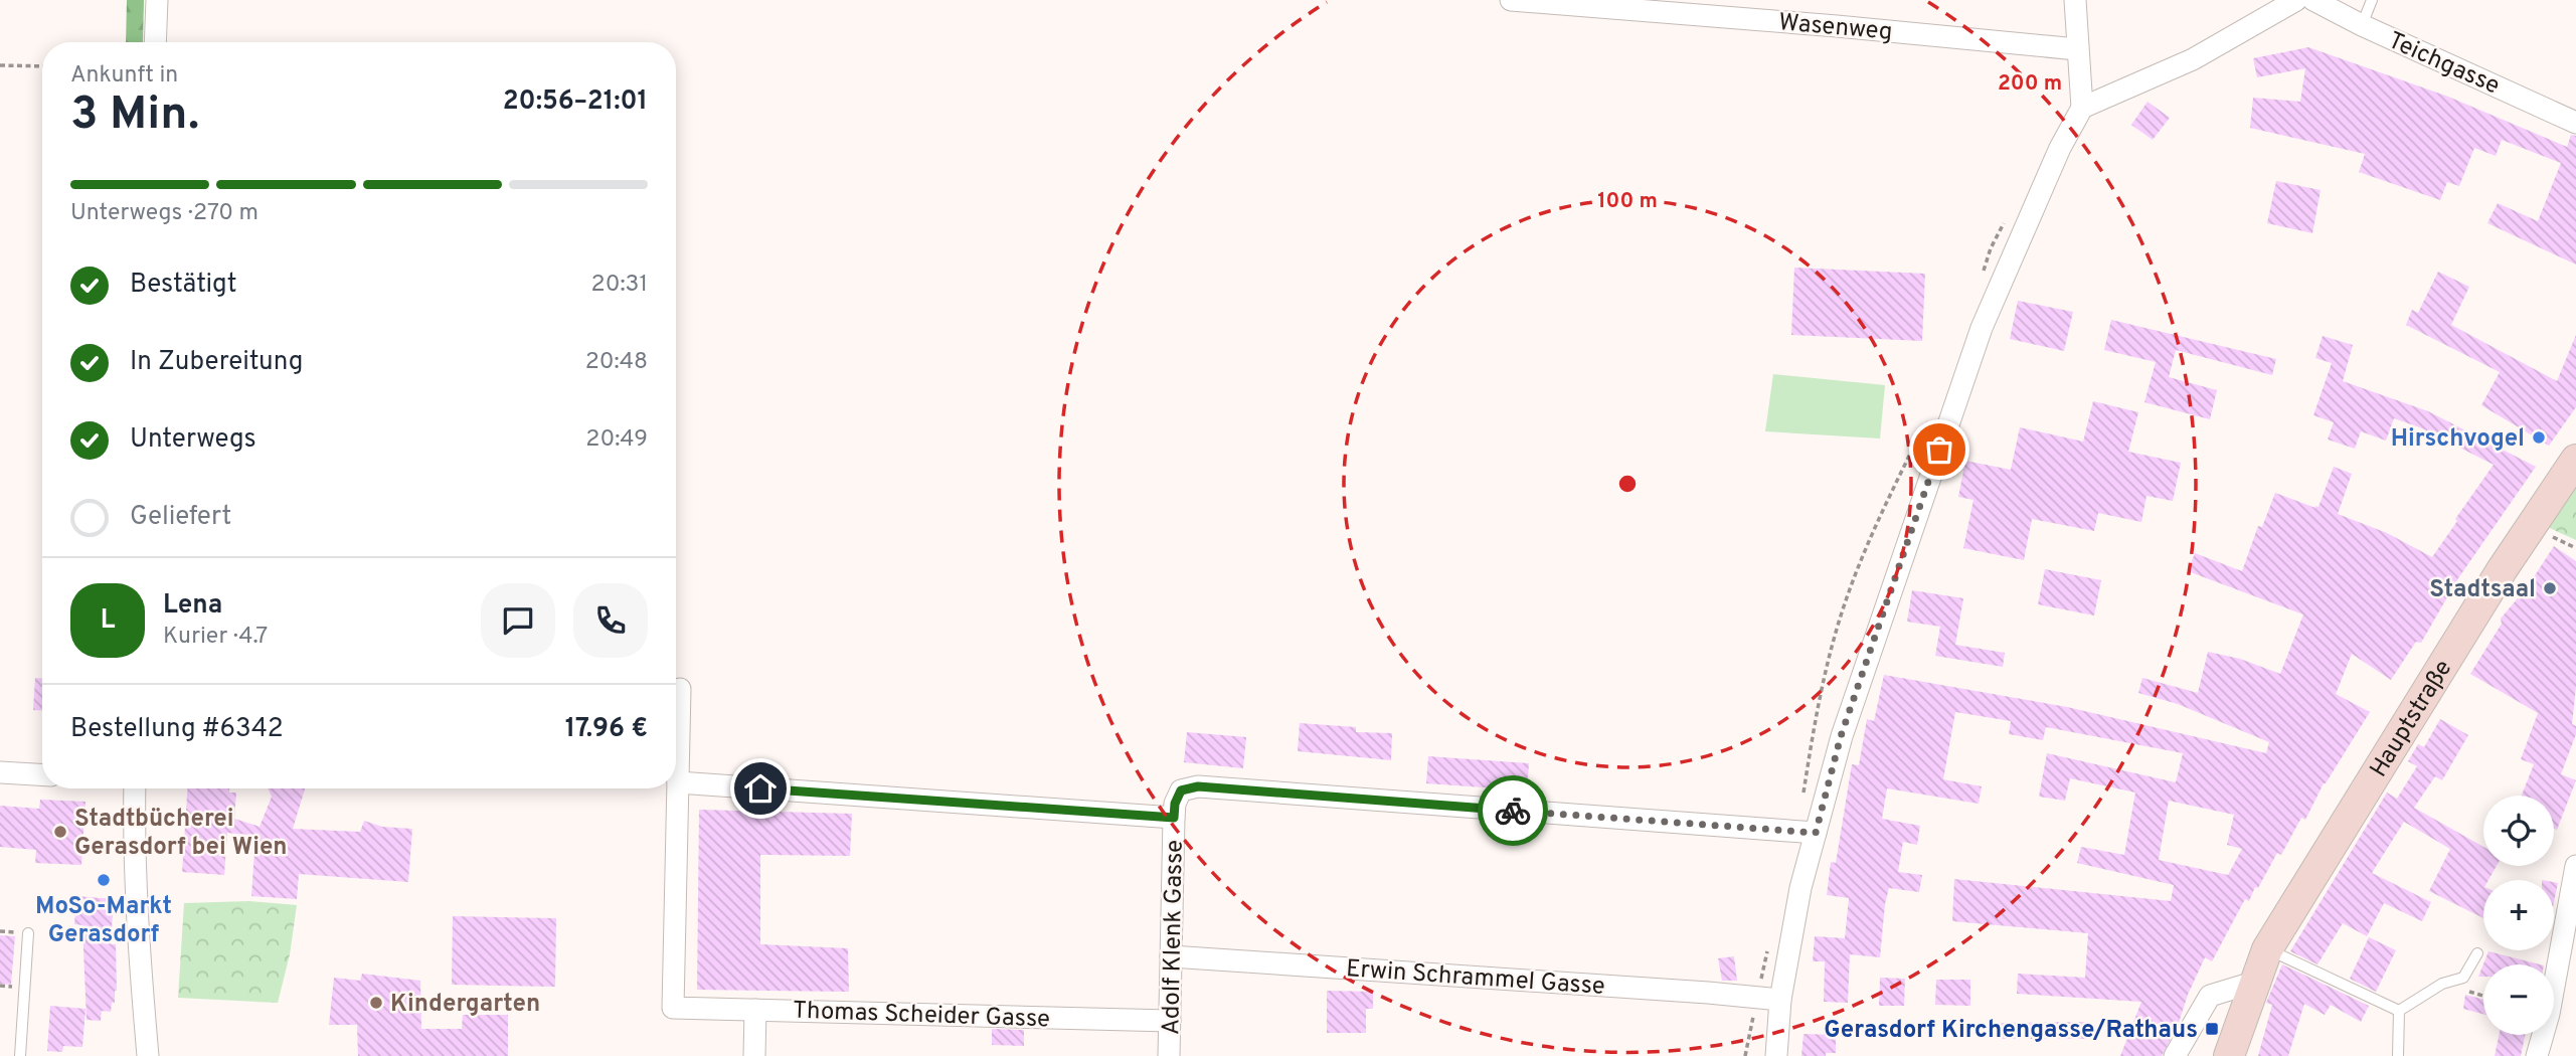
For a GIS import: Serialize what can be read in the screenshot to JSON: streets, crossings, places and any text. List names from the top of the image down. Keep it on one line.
{"streets":{"main road":["Hauptstraße"],"street":["Wasenweg","Teichgasse","Adolf Klenk Gasse","Erwin Schrammel Gasse","Thomas Scheider Gasse"]},"crossings":[["Adolf Klenk Gasse","Erwin Schrammel Gasse"],["Adolf Klenk Gasse","Thomas Scheider Gasse"]],"places":{"other":["Hirschvogel","Stadtsaal","Stadtbücherei Gerasdorf bei Wien","MoSo-Markt Gerasdorf","Kindergarten"],"transit":["Gerasdorf Kirchengasse/Rathaus"]},"page":{"heading":["3 Min.","Ankunft in","20:56–21:01"],"panel":["Lena","Kurier · 4.7","Bestellung #6342","17.96 €"],"bar":"Unterwegs · 270 m","list":[["Bestätigt","20:31"],["In Zubereitung","20:48"],["Unterwegs","20:49"],"Geliefert"],"round":"L","map_buttons":["+","−"]},"rings":["200 m","100 m"]}
